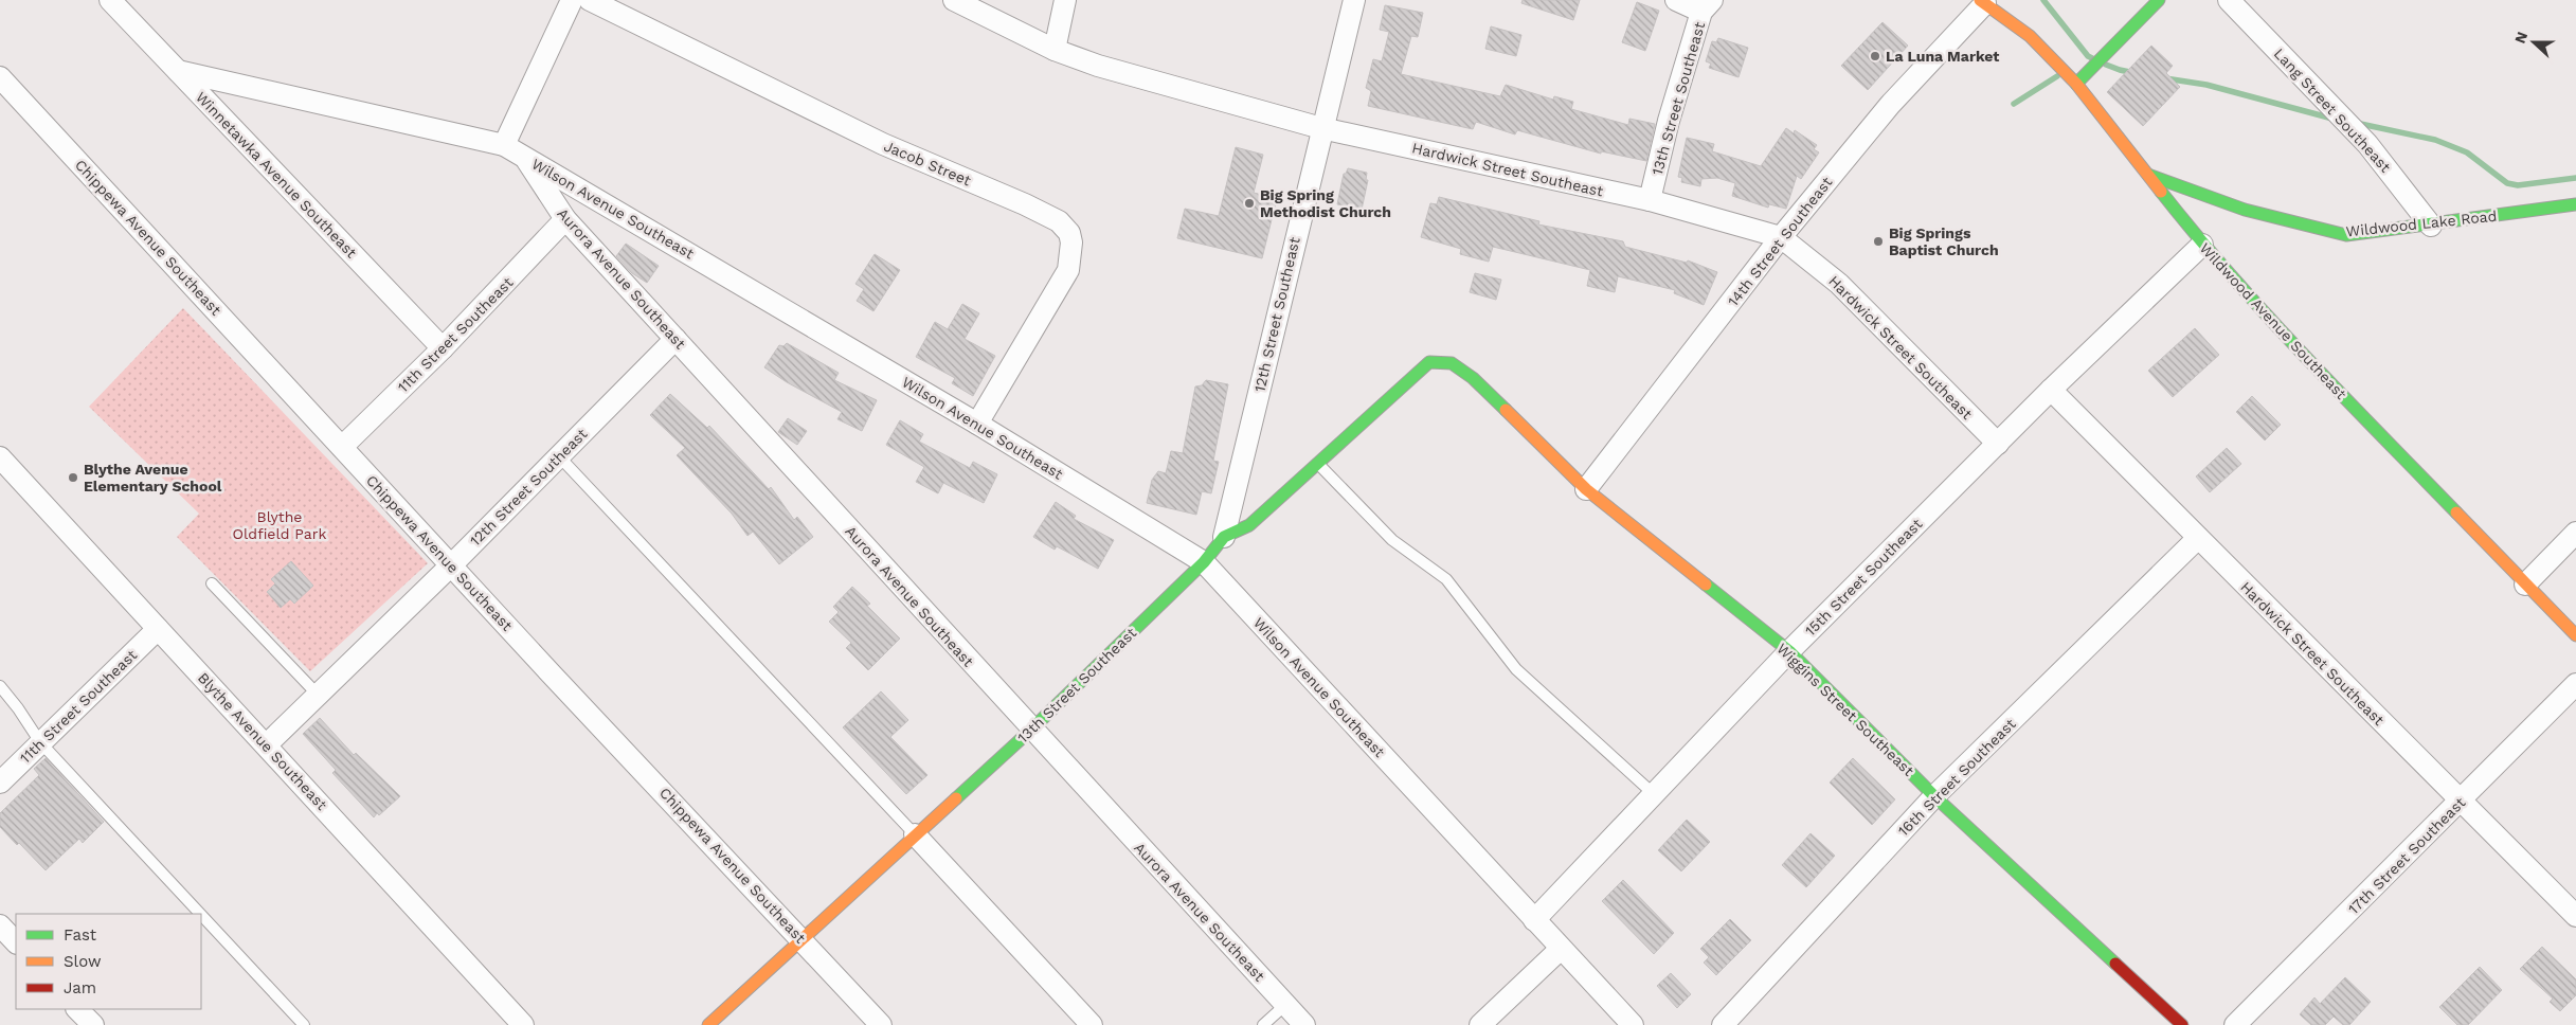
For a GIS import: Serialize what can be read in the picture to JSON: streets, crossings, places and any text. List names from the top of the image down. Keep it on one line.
{"streets":{"street":["13th Street Southeast","Lang Street Southeast","Jacob Street","Hardwick Street Southeast","Winnetawka Avenue Southeast","Wilson Avenue Southeast","Wildwood Lake Road","Chippewa Avenue Southeast","14th Street Southeast","Aurora Avenue Southeast","12th Street Southeast","Wildwood Avenue Southeast","11th Street Southeast","15th Street Southeast","Wiggins Street Southeast","Blythe Avenue Southeast","16th Street Southeast","17th Street Southeast"]},"crossings":[["13th Street Southeast","Hardwick Street Southeast"],["13th Street Southeast","Wilson Avenue Southeast"],["13th Street Southeast","Chippewa Avenue Southeast"],["13th Street Southeast","Aurora Avenue Southeast"],["13th Street Southeast","12th Street Southeast"],["13th Street Southeast","Wiggins Street Southeast"],["Lang Street Southeast","Wildwood Lake Road"],["Jacob Street","Wilson Avenue Southeast"],["Hardwick Street Southeast","14th Street Southeast"],["Hardwick Street Southeast","12th Street Southeast"],["Hardwick Street Southeast","15th Street Southeast"],["Hardwick Street Southeast","16th Street Southeast"],["Hardwick Street Southeast","17th Street Southeast"],["Winnetawka Avenue Southeast","Wilson Avenue Southeast"],["Winnetawka Avenue Southeast","11th Street Southeast"],["Wilson Avenue Southeast","Aurora Avenue Southeast"],["Wilson Avenue Southeast","15th Street Southeast"],["Wildwood Lake Road","Wildwood Avenue Southeast"],["Chippewa Avenue Southeast","12th Street Southeast"],["Chippewa Avenue Southeast","11th Street Southeast"],["14th Street Southeast","Wildwood Avenue Southeast"],["14th Street Southeast","Wiggins Street Southeast"],["Aurora Avenue Southeast","12th Street Southeast"],["Aurora Avenue Southeast","11th Street Southeast"],["12th Street Southeast","Blythe Avenue Southeast"],["Wildwood Avenue Southeast","15th Street Southeast"],["11th Street Southeast","Blythe Avenue Southeast"],["15th Street Southeast","Wiggins Street Southeast"],["Wiggins Street Southeast","16th Street Southeast"]],"parks":["Blythe Oldfield Park"],"places":["La Luna Market","Big Spring Methodist Church","Big Springs Baptist Church","Blythe Avenue Elementary School"],"legend":["Fast","Slow","Jam"],"north":"left"}
